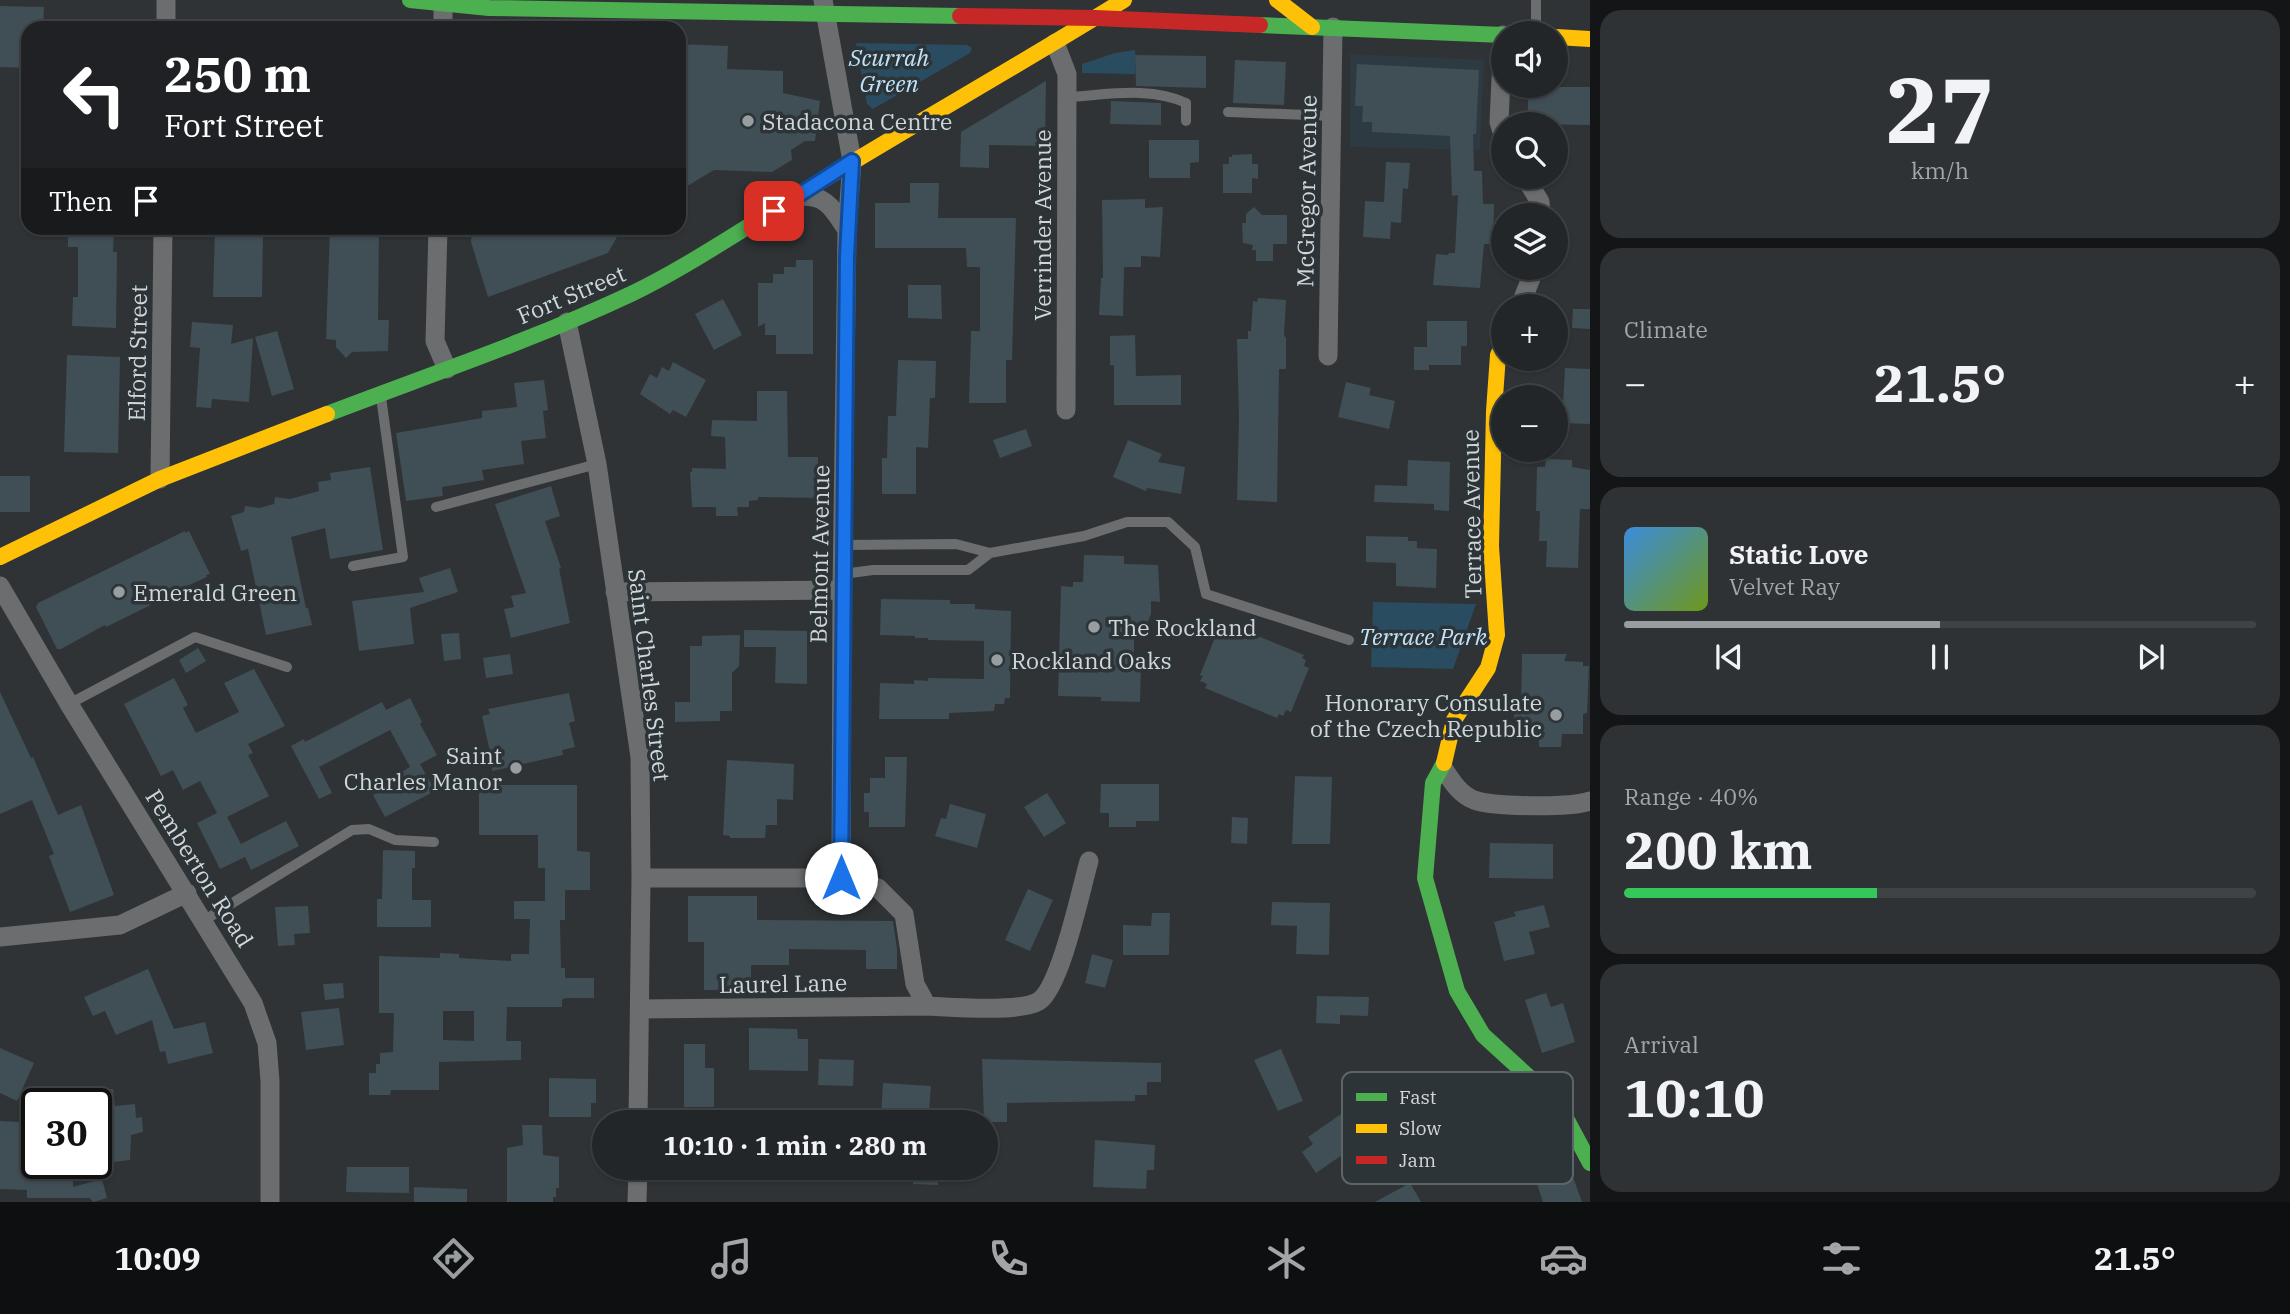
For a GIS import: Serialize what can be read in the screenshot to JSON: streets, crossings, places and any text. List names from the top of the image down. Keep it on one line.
{"streets":{"main road":["Fort Street","Terrace Avenue"],"street":["McGregor Avenue","Verrinder Avenue","Elford Street","Belmont Avenue","Saint Charles Street","Pemberton Road","Laurel Lane"]},"crossings":[["Verrinder Avenue","Fort Street"],["Fort Street","Elford Street"],["Fort Street","Belmont Avenue"],["Fort Street","Saint Charles Street"],["Saint Charles Street","Laurel Lane"]],"parks":["Scurrah Green","Terrace Park"],"places":["Stadacona Centre","Emerald Green","The Rockland","Rockland Oaks","Honorary Consulate of the Czech Republic","Saint Charles Manor"],"legend":["Fast","Slow","Jam"],"page":{"tile":[["27","km/h"],"Climate",["Range · 40%","200 km"],["Arrival","10:10"]],"map_buttons":["+","−"],"turn":["250 m","Fort Street"],"then":"Then","heat":["−","21.5°","+"],"song":["Static Love","Velvet Ray"],"limit":"30","trip":"10:10 · 1 min · 280 m","tabs":["10:09","21.5°"]}}
